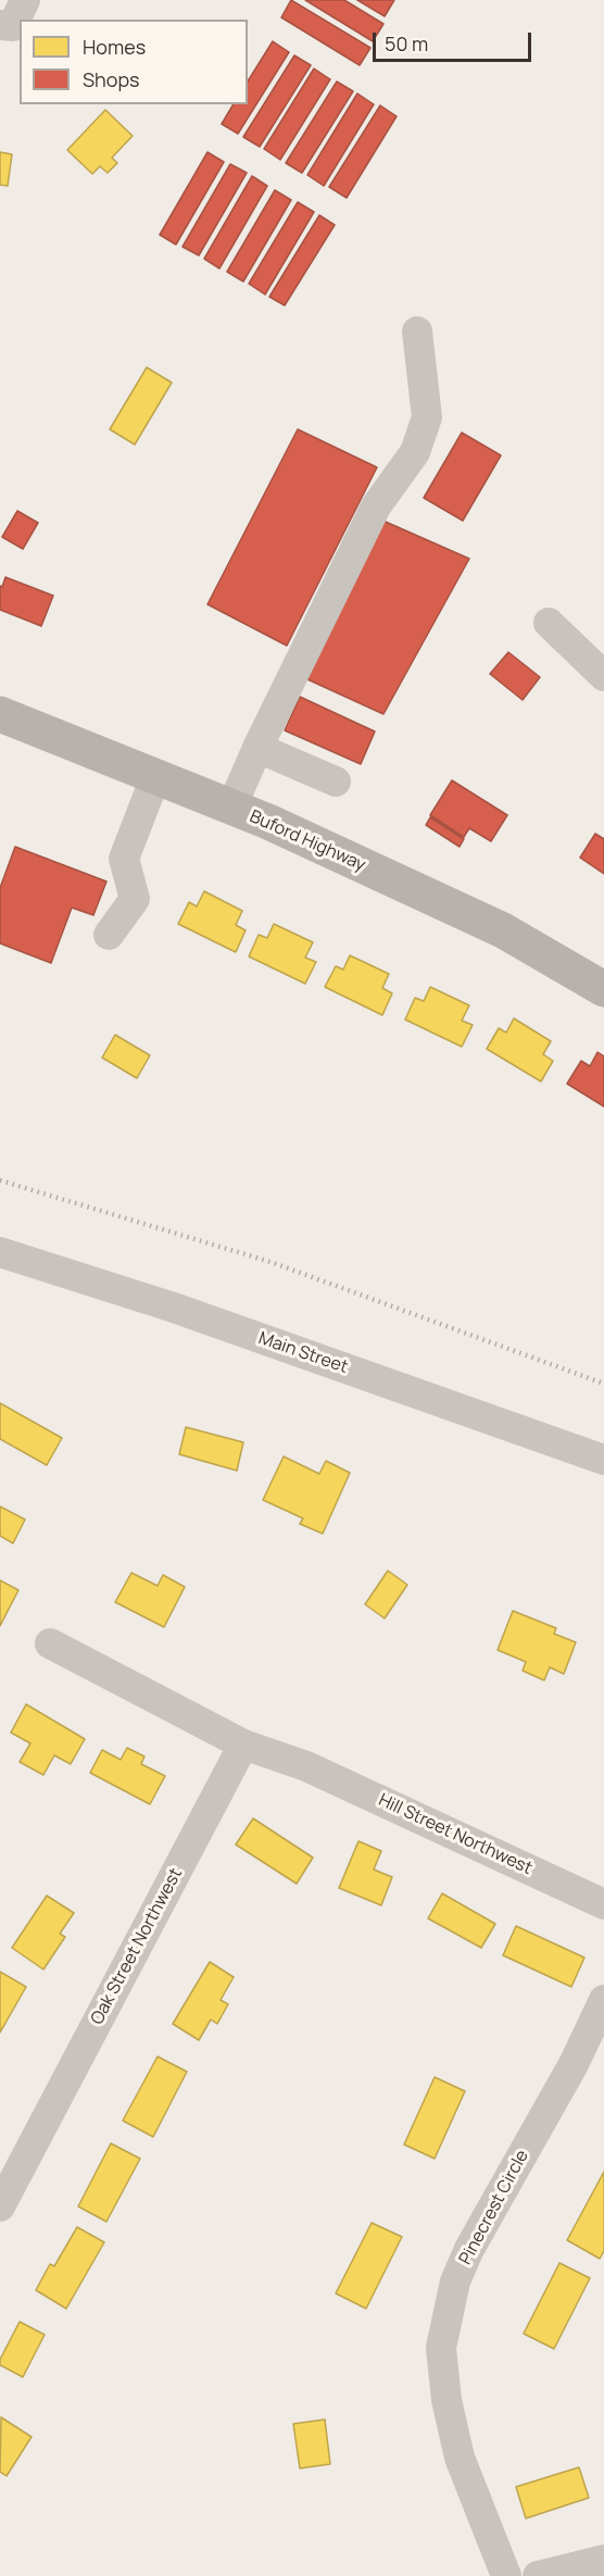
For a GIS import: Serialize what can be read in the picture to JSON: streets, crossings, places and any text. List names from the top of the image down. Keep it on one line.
{"streets":{"main road":["Buford Highway"],"street":["Main Street","Hill Street Northwest","Oak Street Northwest","Pinecrest Circle"]},"crossings":[["Hill Street Northwest","Oak Street Northwest"]],"legend":["Homes","Shops"],"scale_bar":"50 m"}
